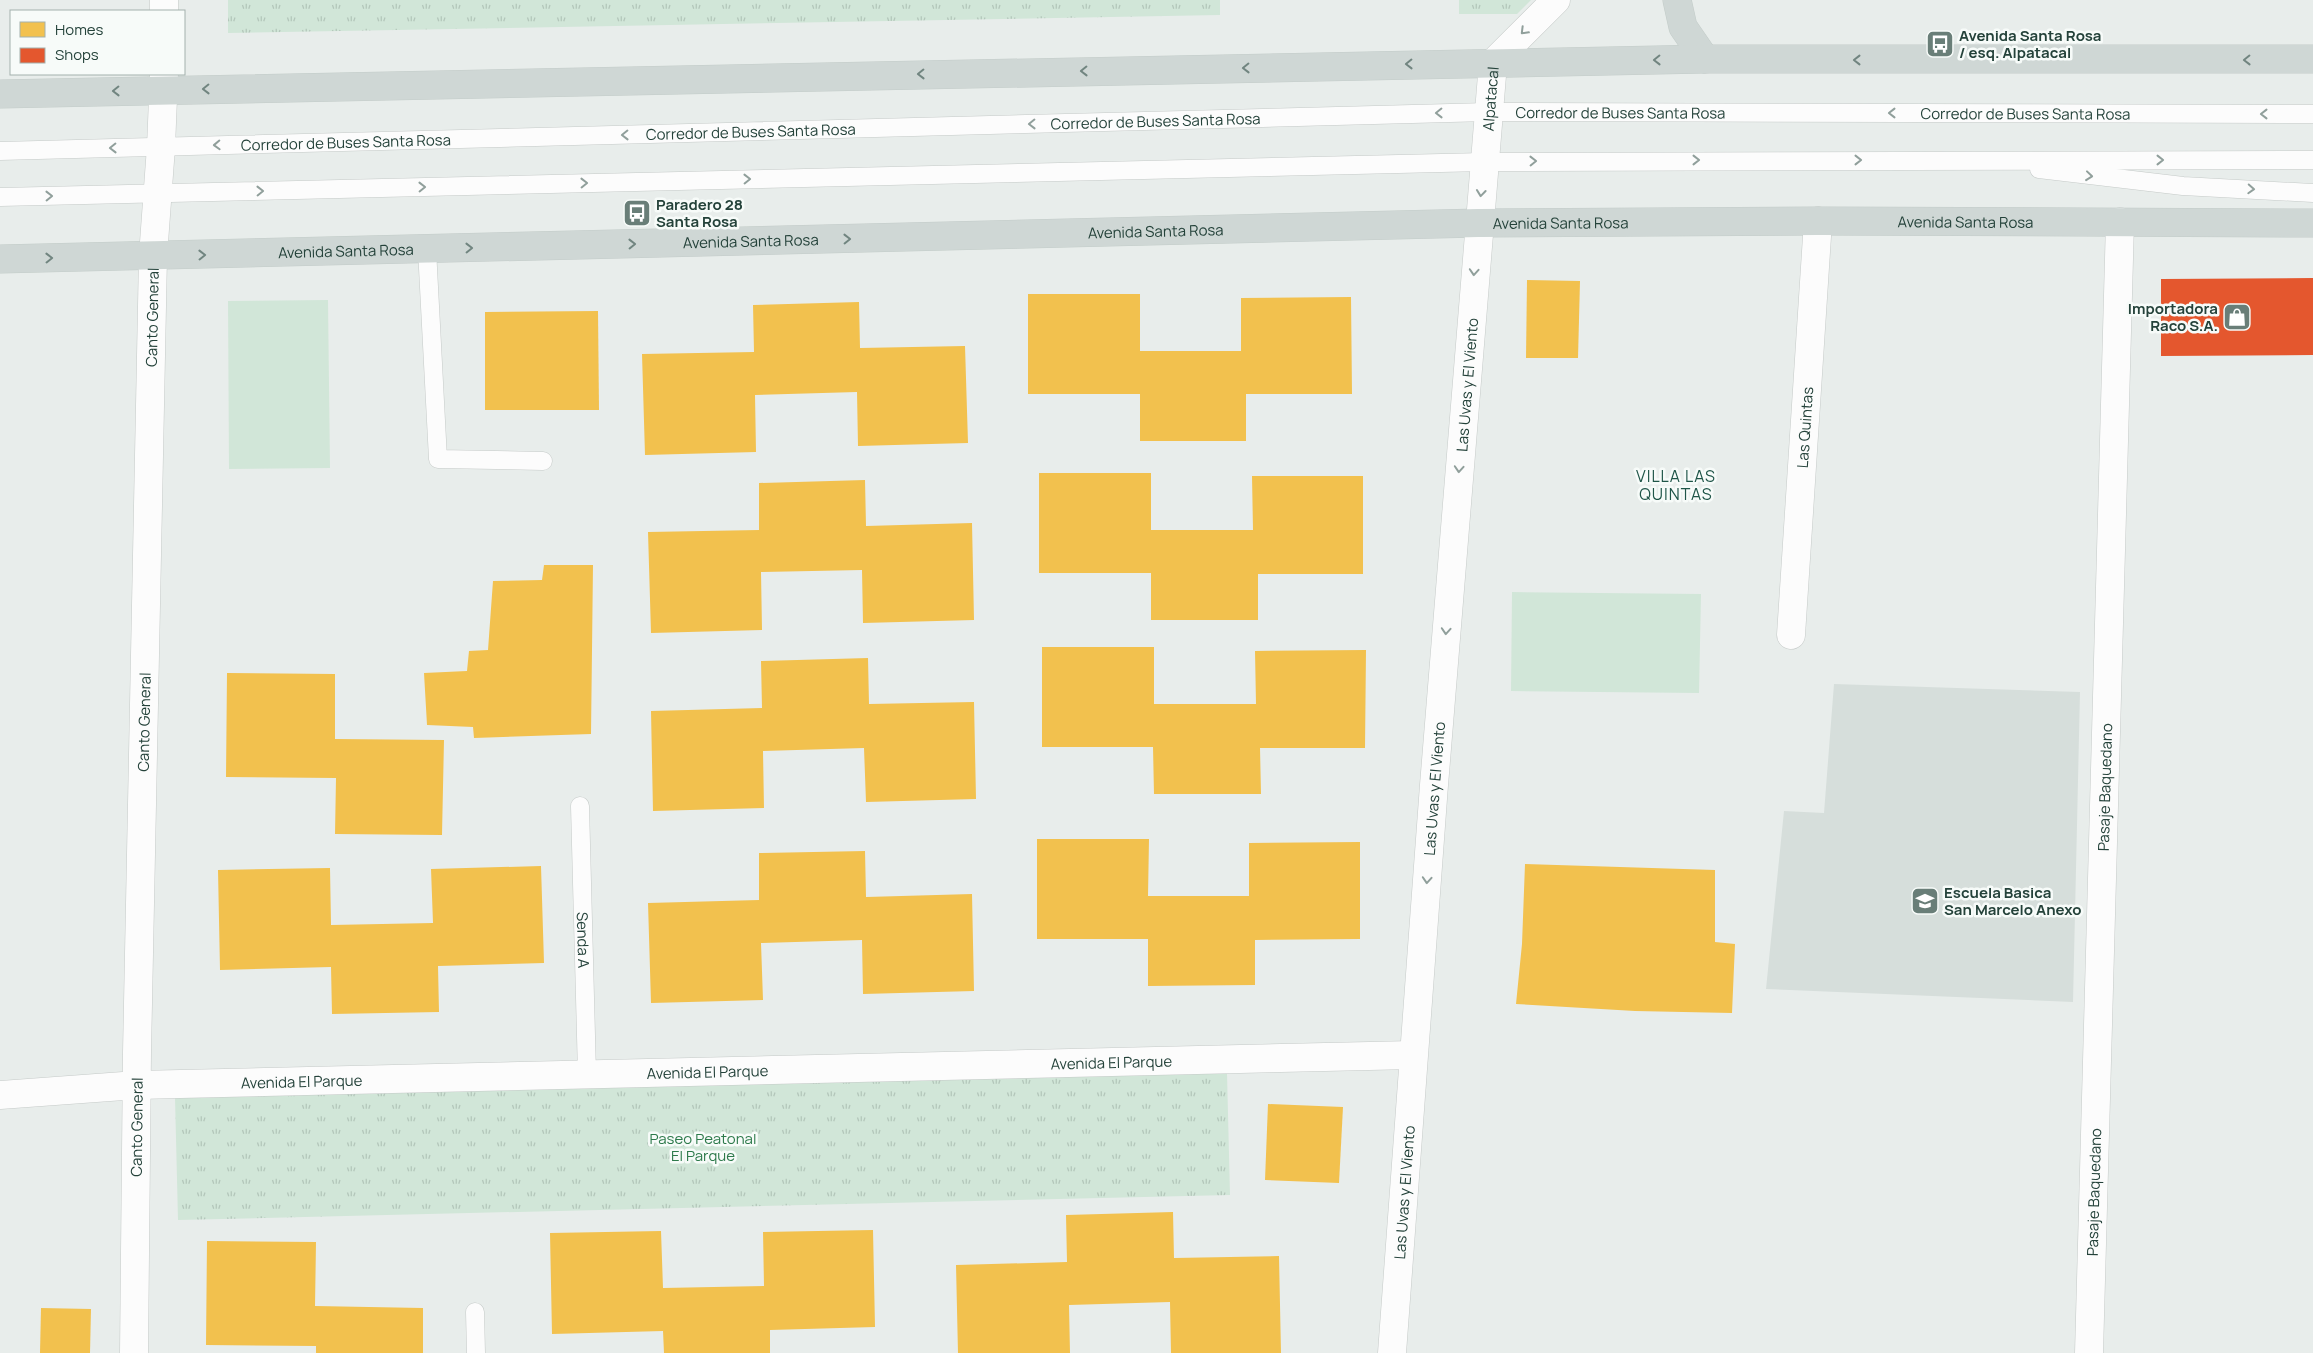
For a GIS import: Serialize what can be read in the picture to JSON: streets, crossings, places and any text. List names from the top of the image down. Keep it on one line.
{"streets":{"main road":["Avenida Santa Rosa"],"street":["Alpatacal","Canto General","Las Uvas y El Viento","Las Quintas","Pasaje Baquedano","Avenida El Parque"],"lane":["Corredor de Buses Santa Rosa","Senda A"]},"crossings":[["Alpatacal","Corredor de Buses Santa Rosa"],["Alpatacal","Avenida Santa Rosa"],["Alpatacal","Las Uvas y El Viento"],["Corredor de Buses Santa Rosa","Canto General"],["Avenida Santa Rosa","Canto General"],["Avenida Santa Rosa","Las Uvas y El Viento"],["Avenida Santa Rosa","Las Quintas"],["Avenida Santa Rosa","Pasaje Baquedano"],["Canto General","Avenida El Parque"],["Las Uvas y El Viento","Avenida El Parque"],["Senda A","Avenida El Parque"]],"one_way":["Alpatacal","Las Uvas y El Viento"],"districts":["VILLA LAS QUINTAS"],"parks":["Paseo Peatonal El Parque"],"places":{"bus stop":["Avenida Santa Rosa / esq. Alpatacal","Paradero 28 Santa Rosa"],"shop":["Importadora Raco S.A."],"school or university":["Escuela Basica San Marcelo Anexo"]},"legend":["Homes","Shops"]}
